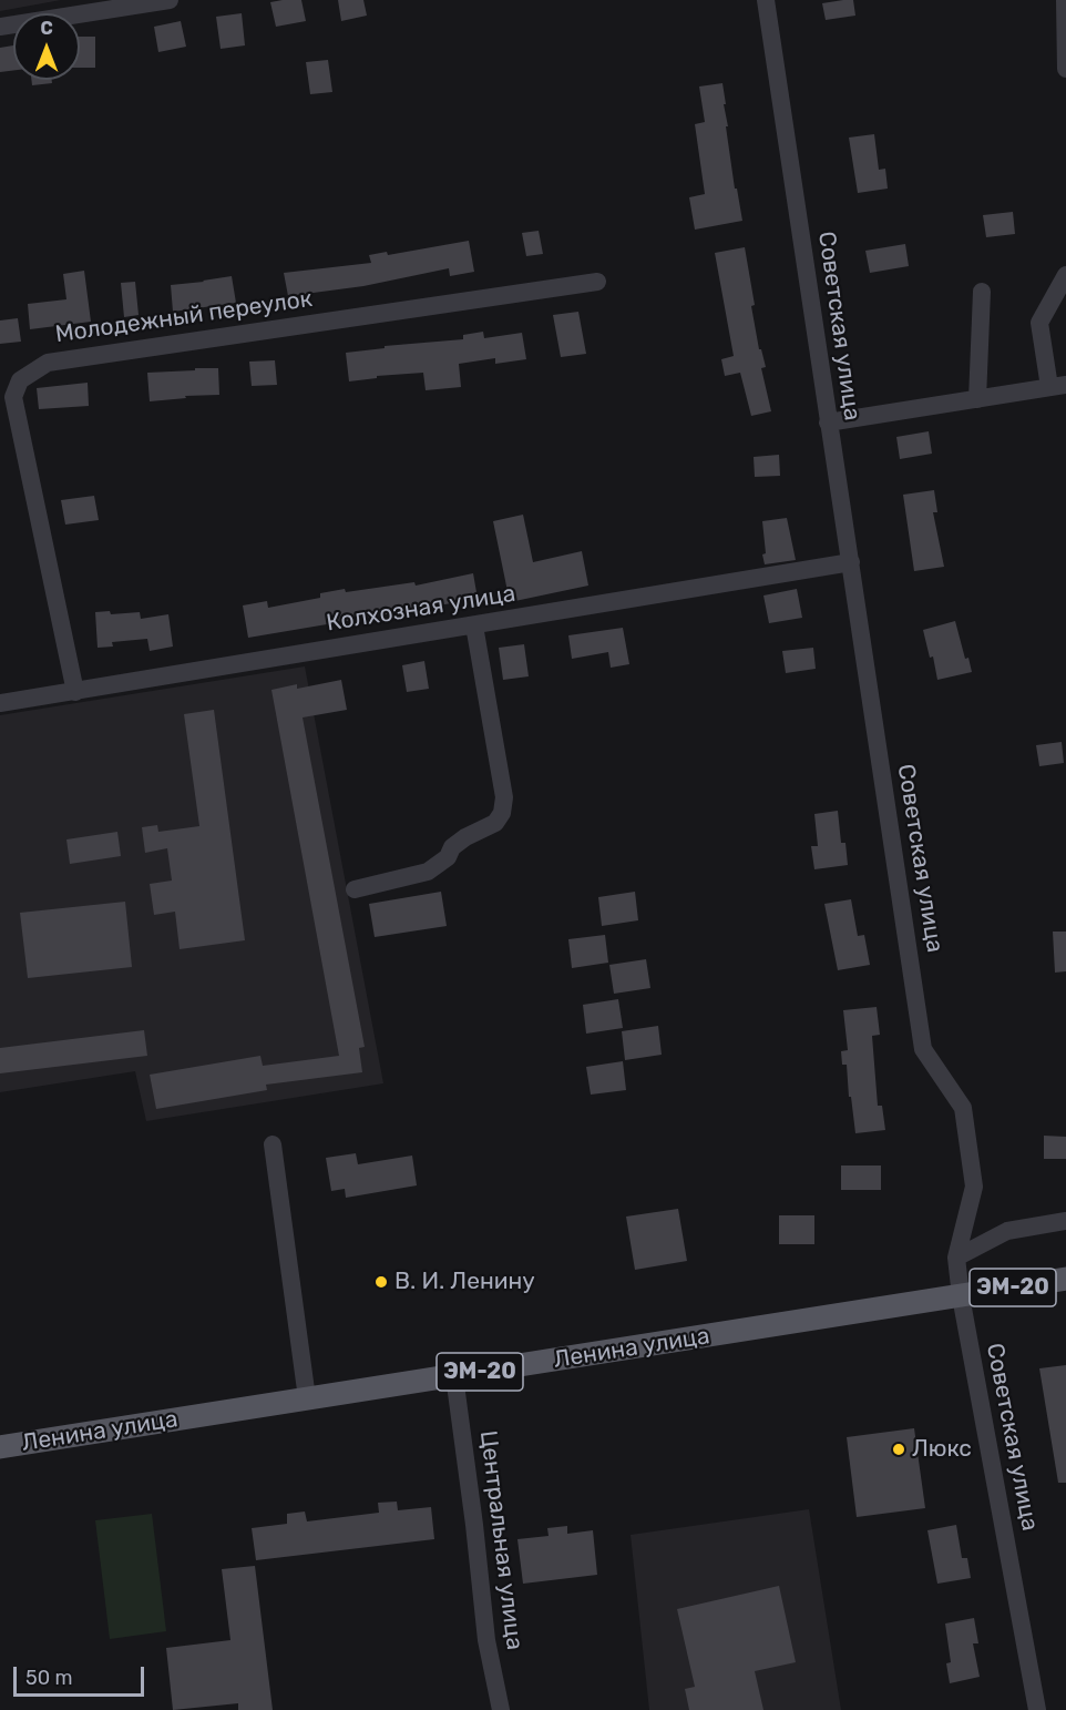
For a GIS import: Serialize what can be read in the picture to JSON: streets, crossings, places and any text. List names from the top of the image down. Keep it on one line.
{"streets":{"main road":["ЭМ-20","Ленина улица"],"street":["Молодежный переулок","Советская улица","Колхозная улица","Центральная улица"]},"crossings":[["Молодежный переулок","Колхозная улица"],["Советская улица","Колхозная улица"],["Советская улица","Ленина улица"],["Ленина улица","Центральная улица"]],"places":["В. И. Ленину","Люкс"],"scale_bar":"50 m","north":"top"}
